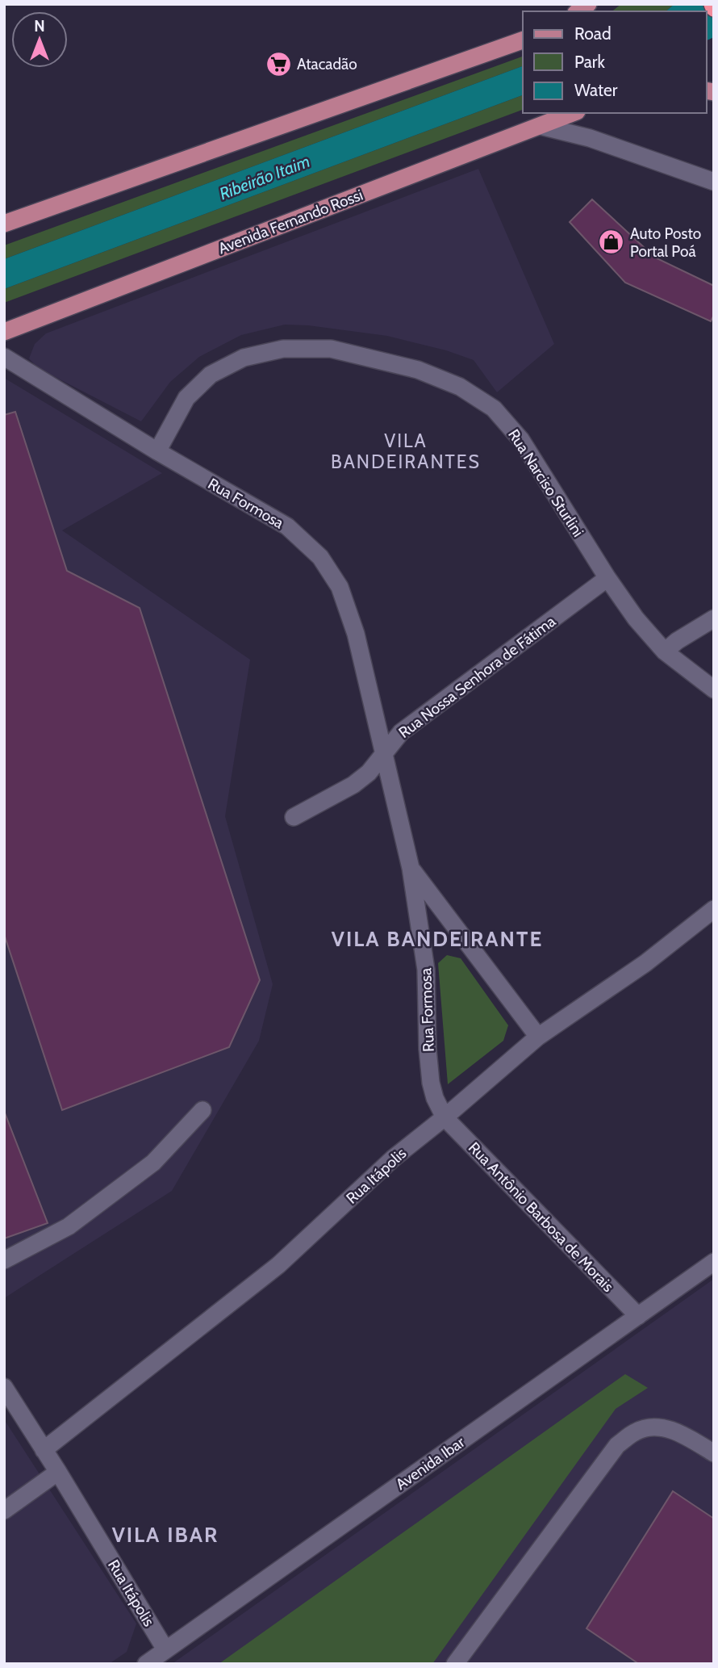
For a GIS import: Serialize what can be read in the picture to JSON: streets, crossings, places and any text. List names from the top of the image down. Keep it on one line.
{"streets":{"main road":["Avenida Fernando Rossi"],"street":["Rua Narciso Sturlini","Rua Formosa","Rua Nossa Senhora de Fátima","Rua Itápolis","Rua Antônio Barbosa de Morais","Avenida Ibar"]},"crossings":[["Rua Narciso Sturlini","Rua Formosa"],["Rua Narciso Sturlini","Rua Nossa Senhora de Fátima"],["Rua Formosa","Rua Nossa Senhora de Fátima"],["Rua Formosa","Rua Itápolis"],["Rua Formosa","Rua Antônio Barbosa de Morais"],["Rua Itápolis","Rua Antônio Barbosa de Morais"],["Rua Itápolis","Avenida Ibar"],["Rua Antônio Barbosa de Morais","Avenida Ibar"]],"districts":["VILA BANDEIRANTES","VILA BANDEIRANTE","VILA IBAR"],"water":["Ribeirão Itaim"],"places":{"supermarket":["Atacadão"],"shop":["Auto Posto Portal Poá"]},"legend":["Road","Park","Water"],"north":"top"}
